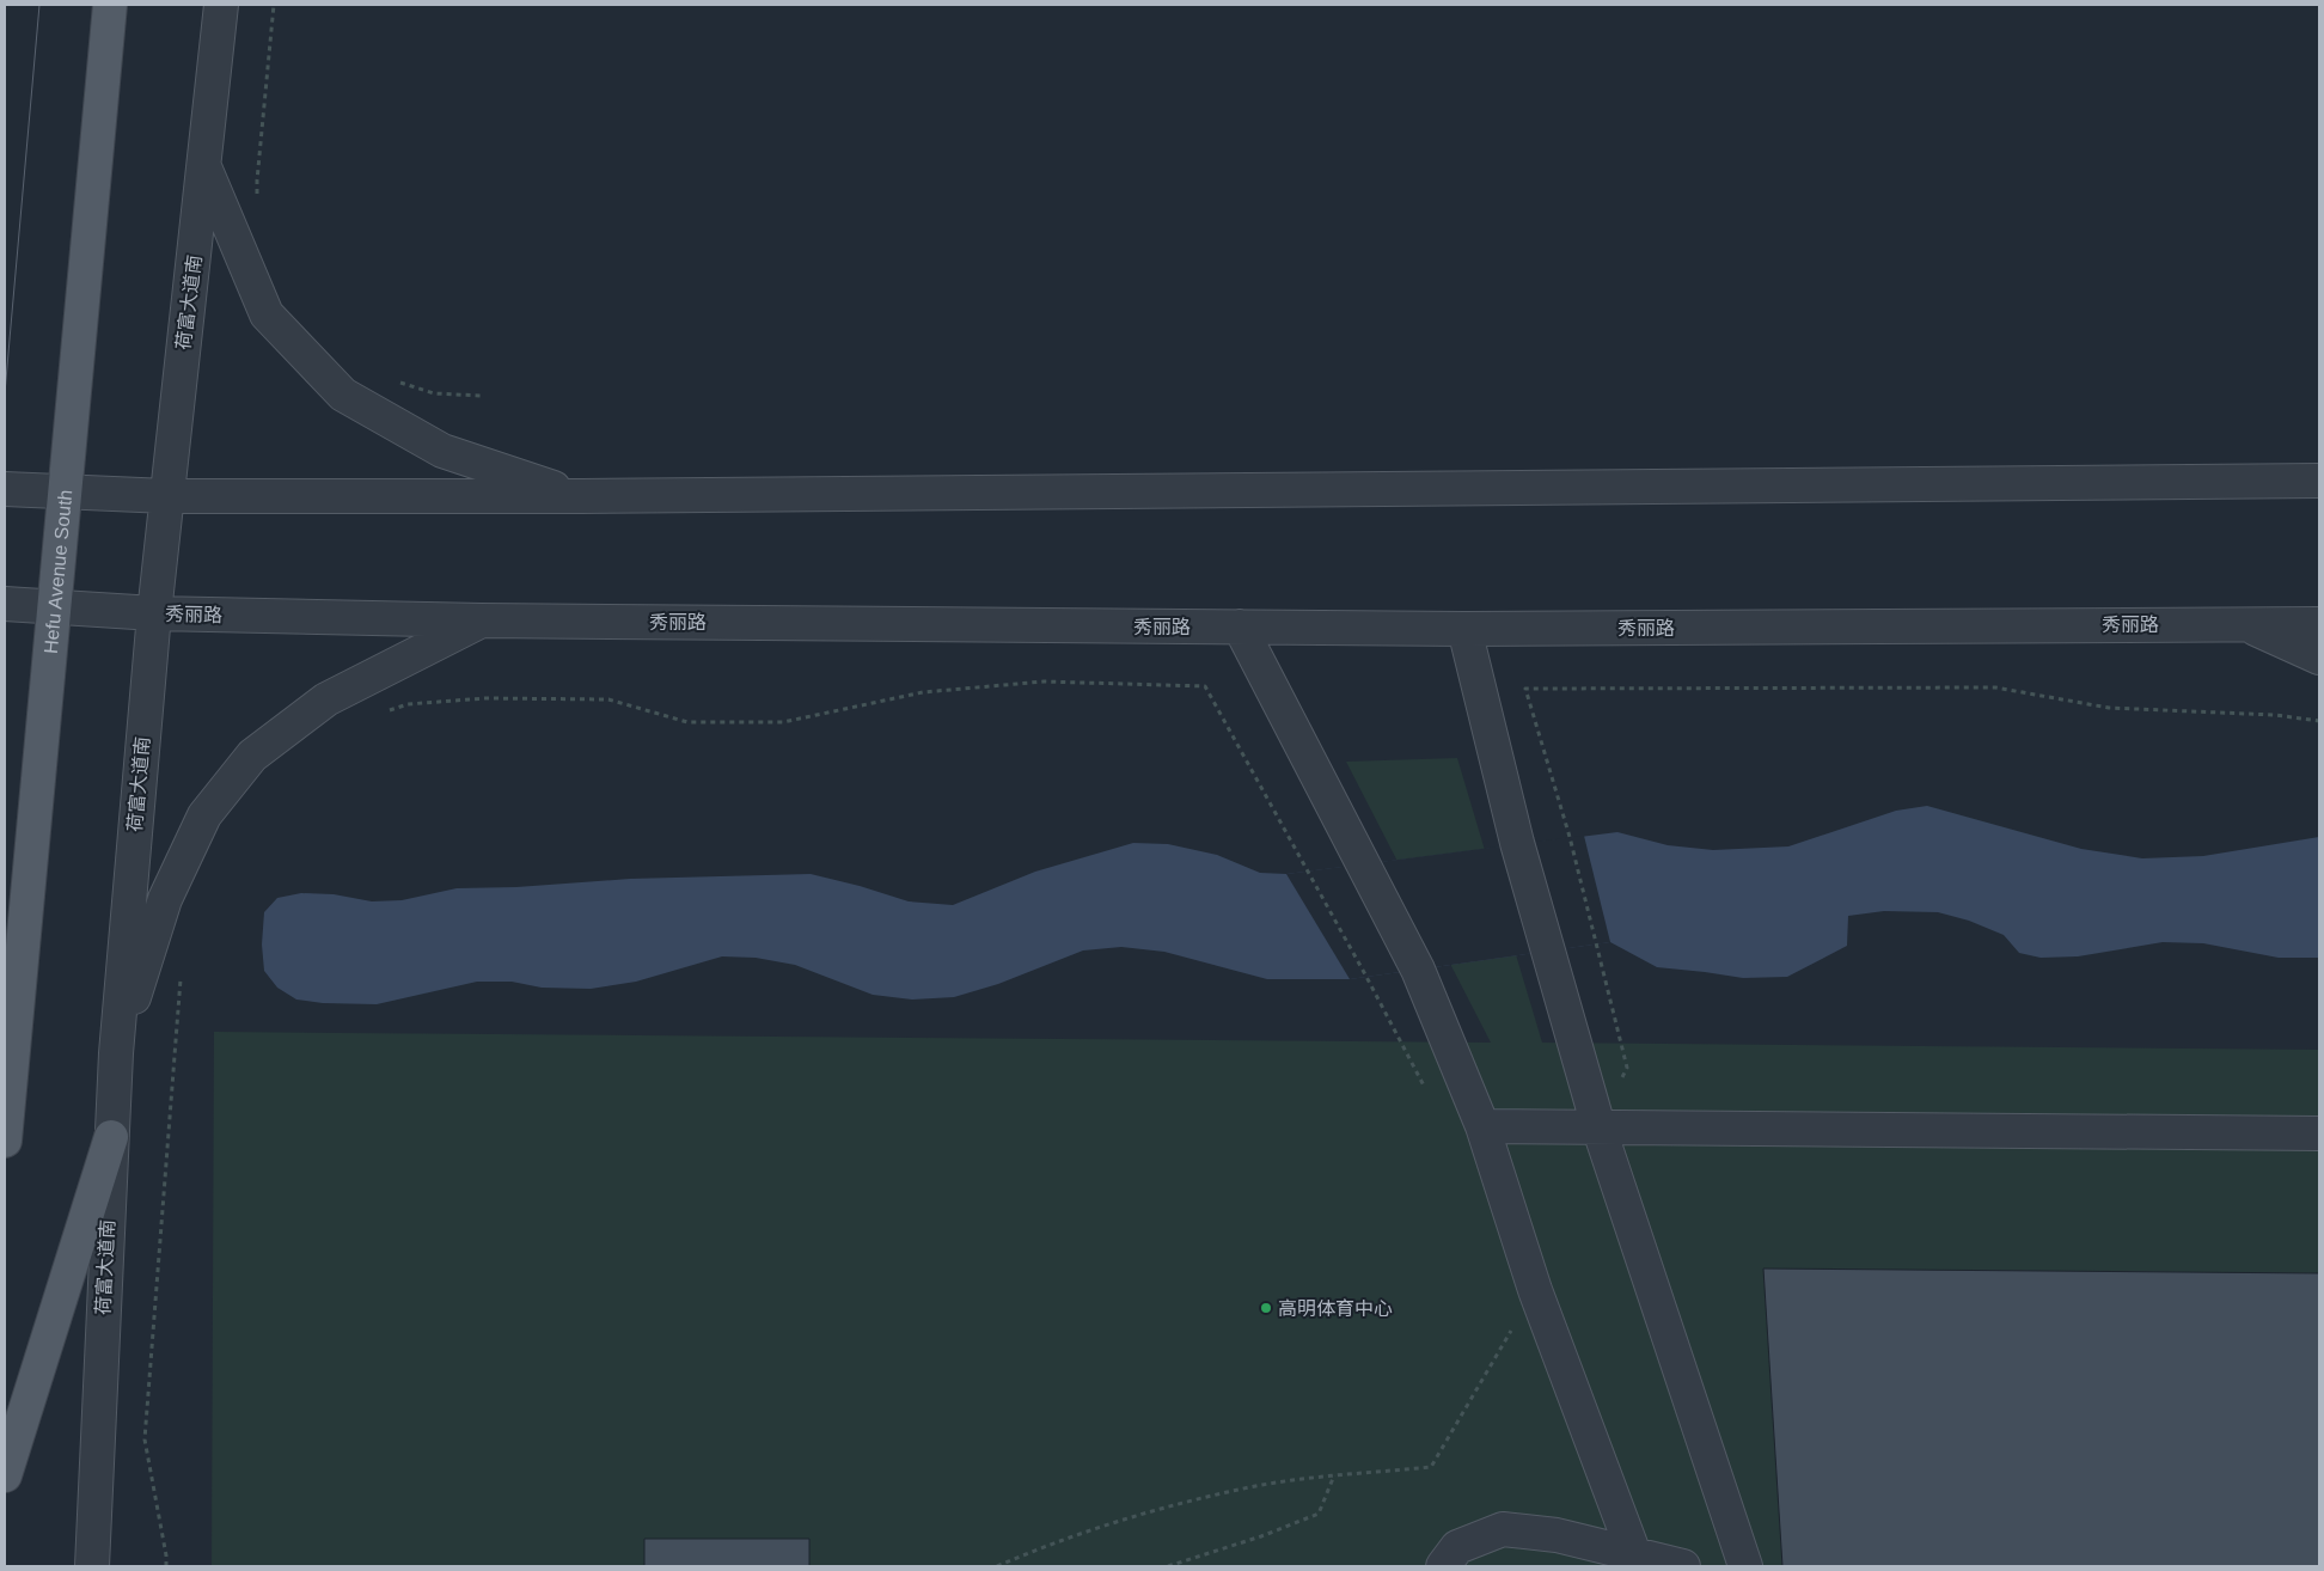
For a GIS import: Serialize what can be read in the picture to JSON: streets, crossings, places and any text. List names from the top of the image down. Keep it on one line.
{"streets":{"main road":["Hefu Avenue South"],"street":["荷富大道南","秀丽路"]},"crossings":[["荷富大道南","秀丽路"],["Hefu Avenue South","秀丽路"]],"places":["高明体育中心"]}
